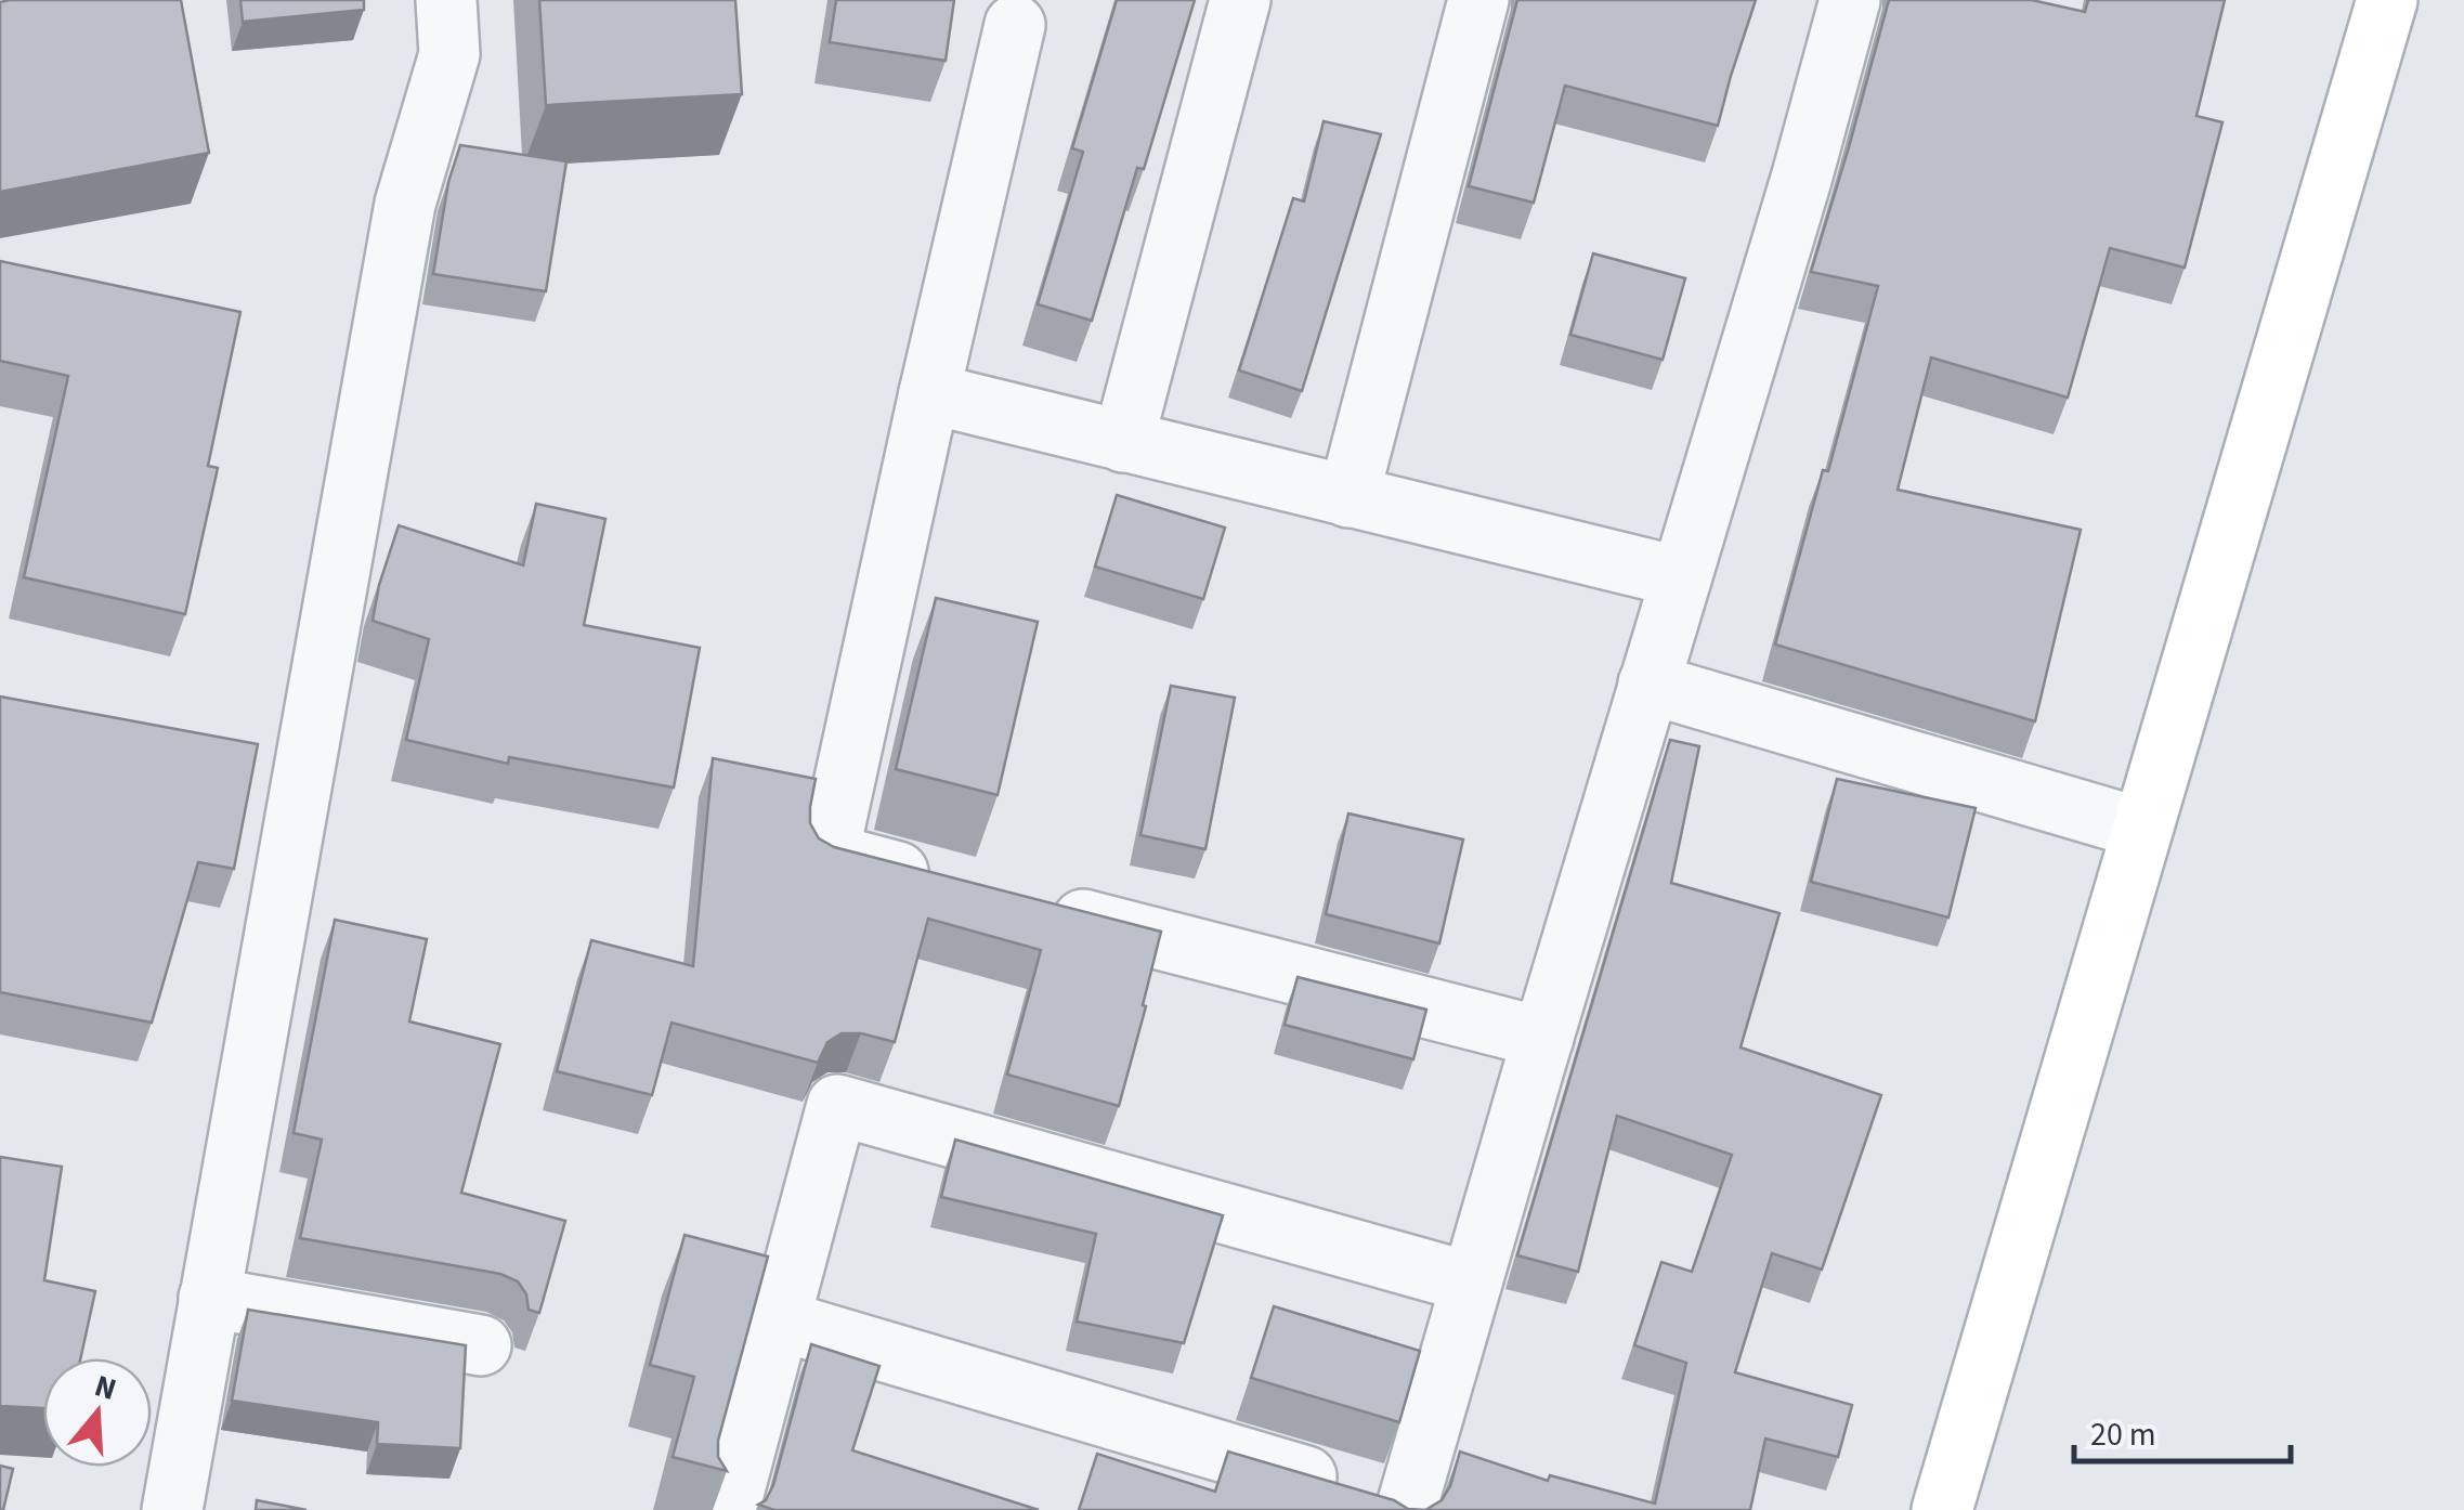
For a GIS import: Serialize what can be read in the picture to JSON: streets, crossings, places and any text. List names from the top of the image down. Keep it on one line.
{"scale_bar":"20 m","north":"top"}
